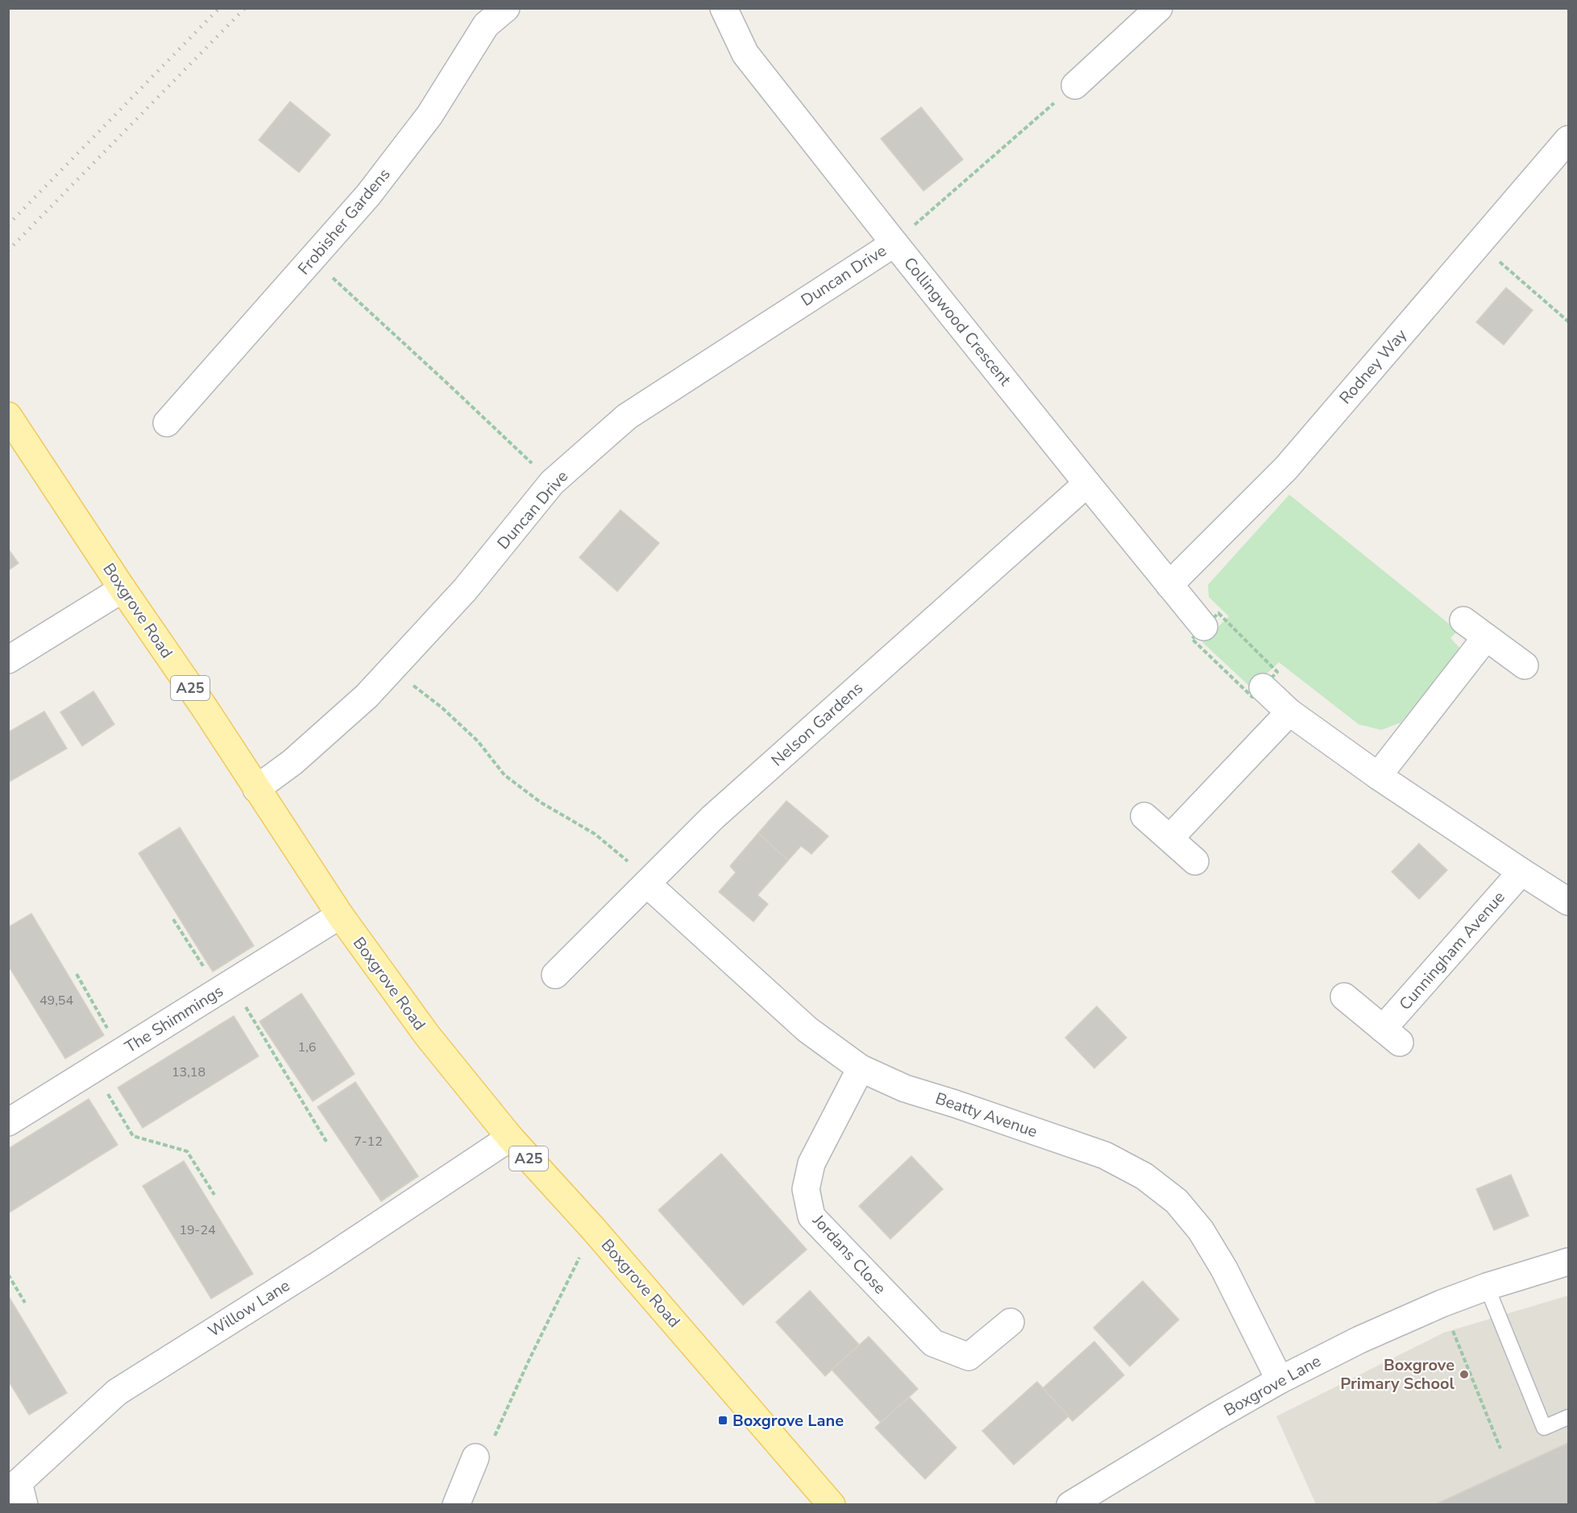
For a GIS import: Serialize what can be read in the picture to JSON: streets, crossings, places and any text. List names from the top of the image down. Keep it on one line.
{"streets":{"main road":["Boxgrove Road","A25"],"street":["Frobisher Gardens","Duncan Drive","Collingwood Crescent","Rodney Way","Nelson Gardens","Cunningham Avenue","The Shimmings","Beatty Avenue","Jordans Close","Willow Lane","Boxgrove Lane"]},"crossings":[["Duncan Drive","Collingwood Crescent"],["Duncan Drive","Boxgrove Road"],["Collingwood Crescent","Rodney Way"],["Collingwood Crescent","Nelson Gardens"],["Boxgrove Road","The Shimmings"],["Boxgrove Road","Willow Lane"],["Nelson Gardens","Beatty Avenue"],["Beatty Avenue","Jordans Close"],["Beatty Avenue","Boxgrove Lane"]],"places":{"other":["Boxgrove Primary School"],"transit":["Boxgrove Lane"]},"house_numbers":["49,54","1,6","13,18","7-12","19-24"]}
